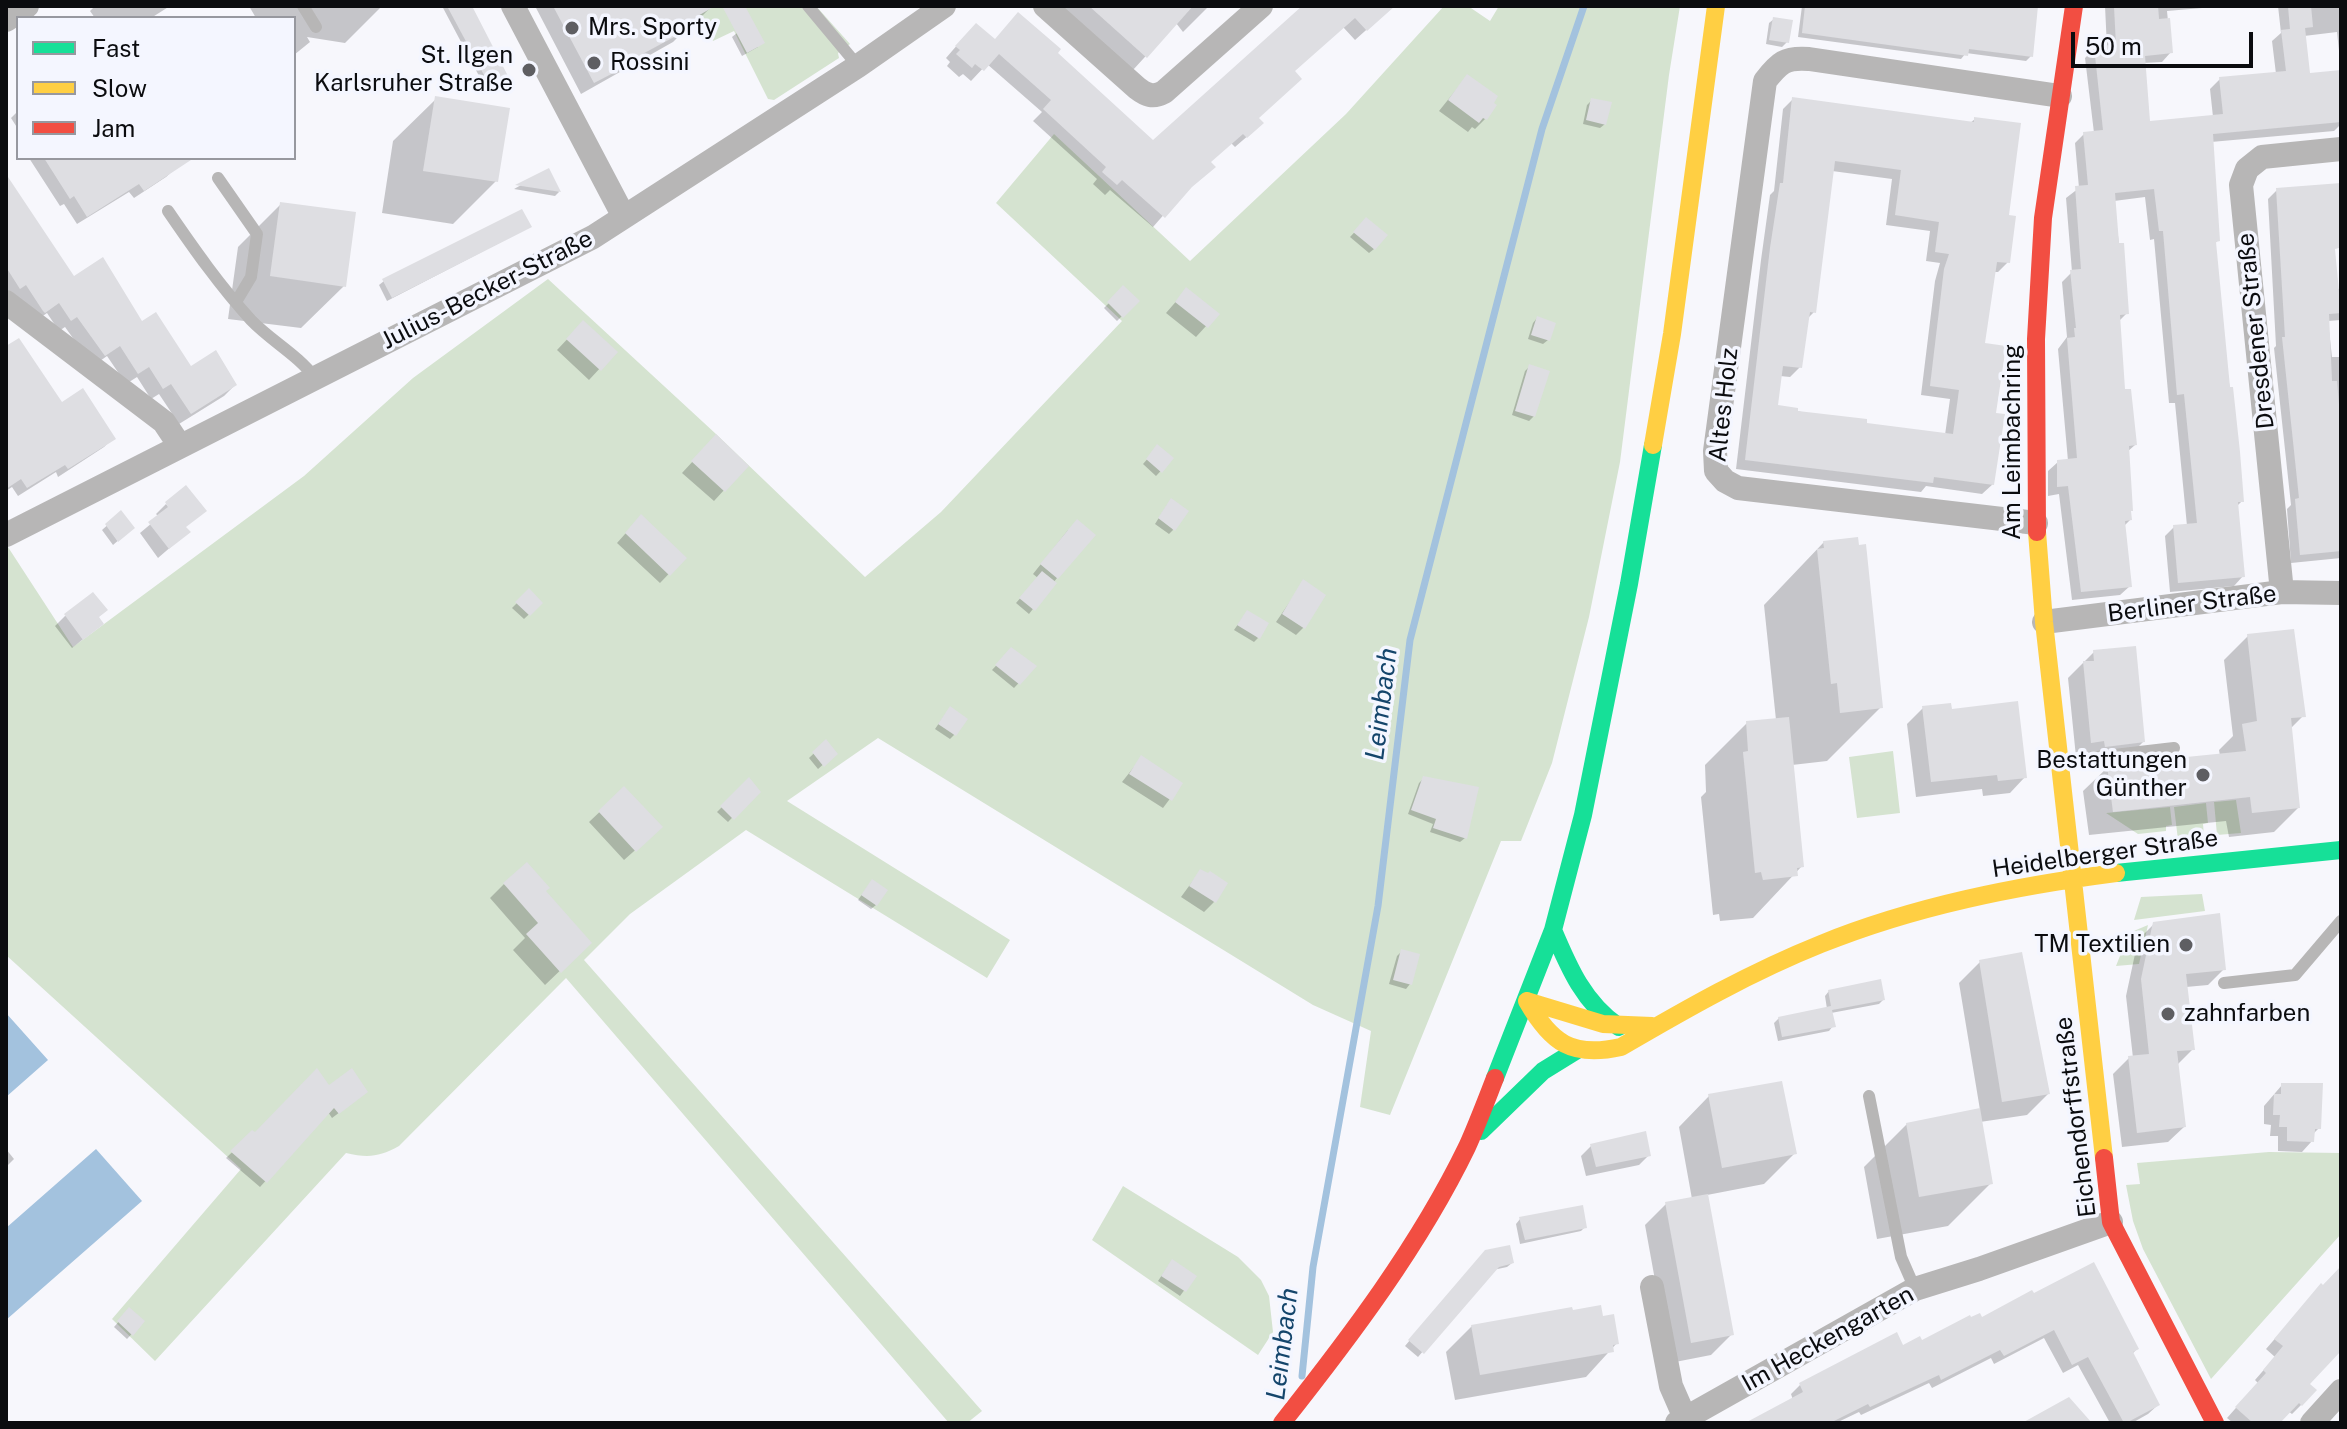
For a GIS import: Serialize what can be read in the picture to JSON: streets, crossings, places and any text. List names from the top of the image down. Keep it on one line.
{"streets":{"street":["Julius-Becker-Straße","Dresdener Straße","Altes Holz","Am Leimbachring","Berliner Straße","Heidelberger Straße","Eichendorffstraße","Im Heckengarten"]},"crossings":[["Dresdener Straße","Berliner Straße"],["Altes Holz","Am Leimbachring"],["Am Leimbachring","Berliner Straße"],["Am Leimbachring","Heidelberger Straße"],["Am Leimbachring","Eichendorffstraße"],["Heidelberger Straße","Eichendorffstraße"],["Eichendorffstraße","Im Heckengarten"]],"water":["Leimbach"],"places":["Mrs. Sporty","Rossini","St. Ilgen Karlsruher Straße","Bestattungen Günther","TM Textilien","zahnfarben"],"legend":["Fast","Slow","Jam"],"scale_bar":"50 m"}
